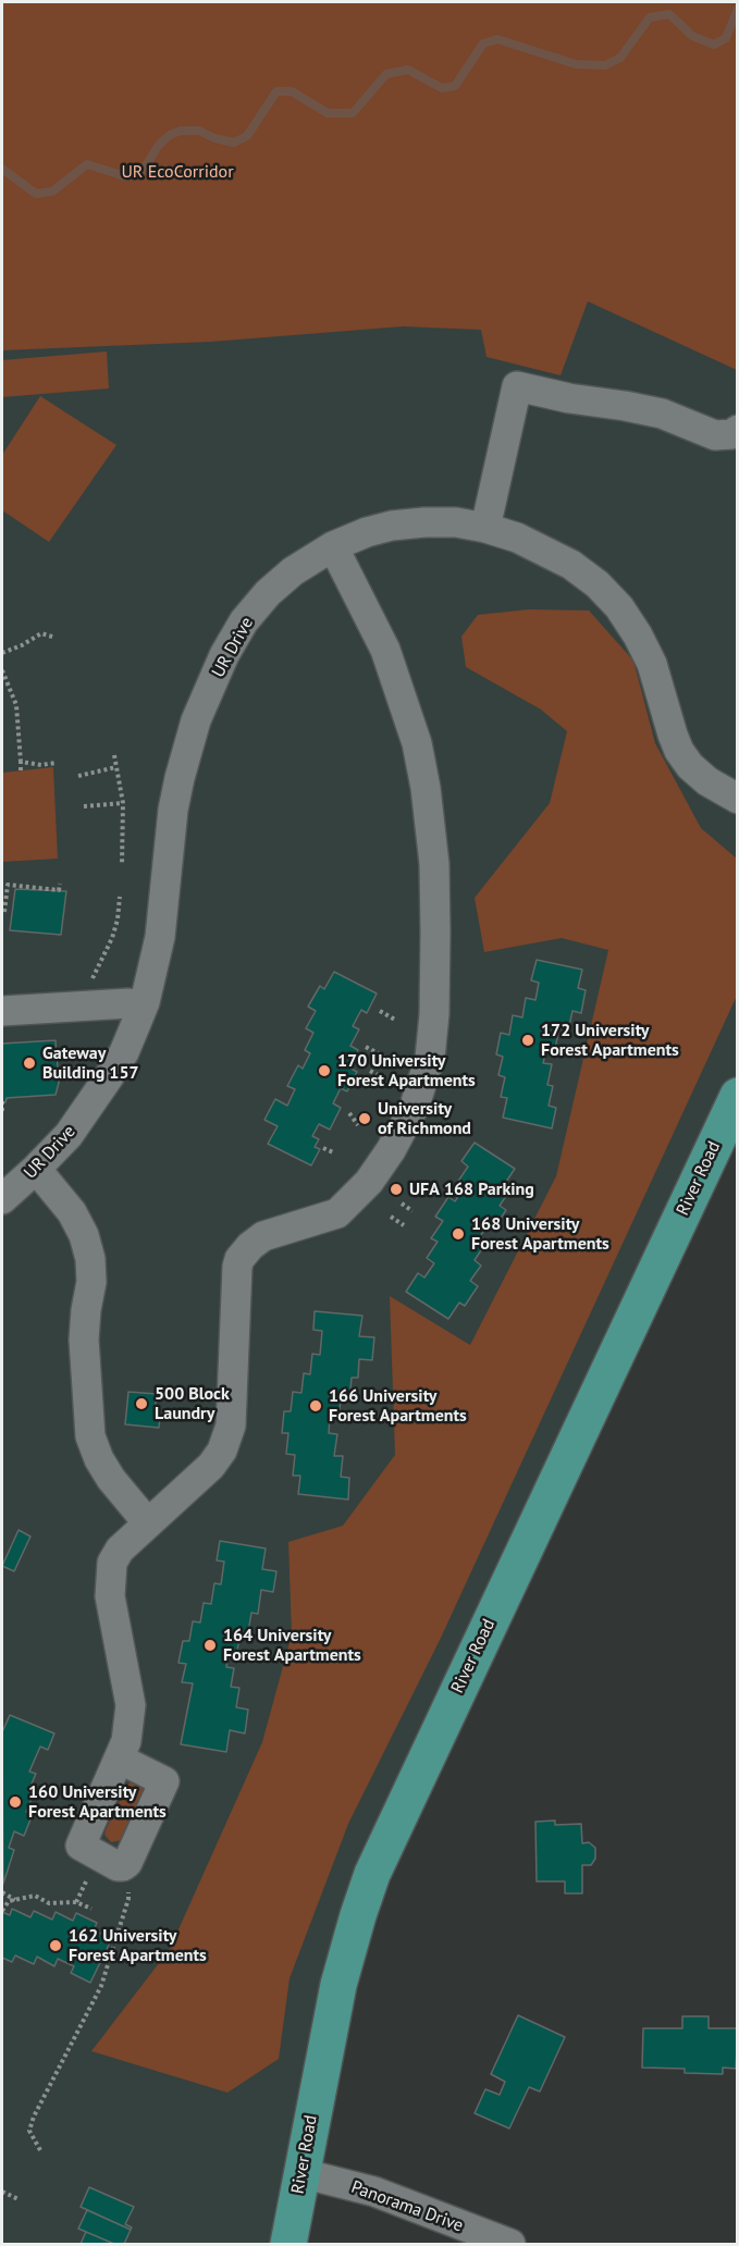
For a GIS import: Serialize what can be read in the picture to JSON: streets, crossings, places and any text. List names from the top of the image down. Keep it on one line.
{"streets":{"main road":["River Road"],"street":["UR Drive","Panorama Drive"]},"crossings":[["River Road","Panorama Drive"]],"parks":["UR EcoCorridor"],"places":["172 University Forest Apartments","Gateway Building 157","170 University Forest Apartments","University of Richmond","UFA 168 Parking","168 University Forest Apartments","500 Block Laundry","166 University Forest Apartments","164 University Forest Apartments","160 University Forest Apartments","162 University Forest Apartments"]}
